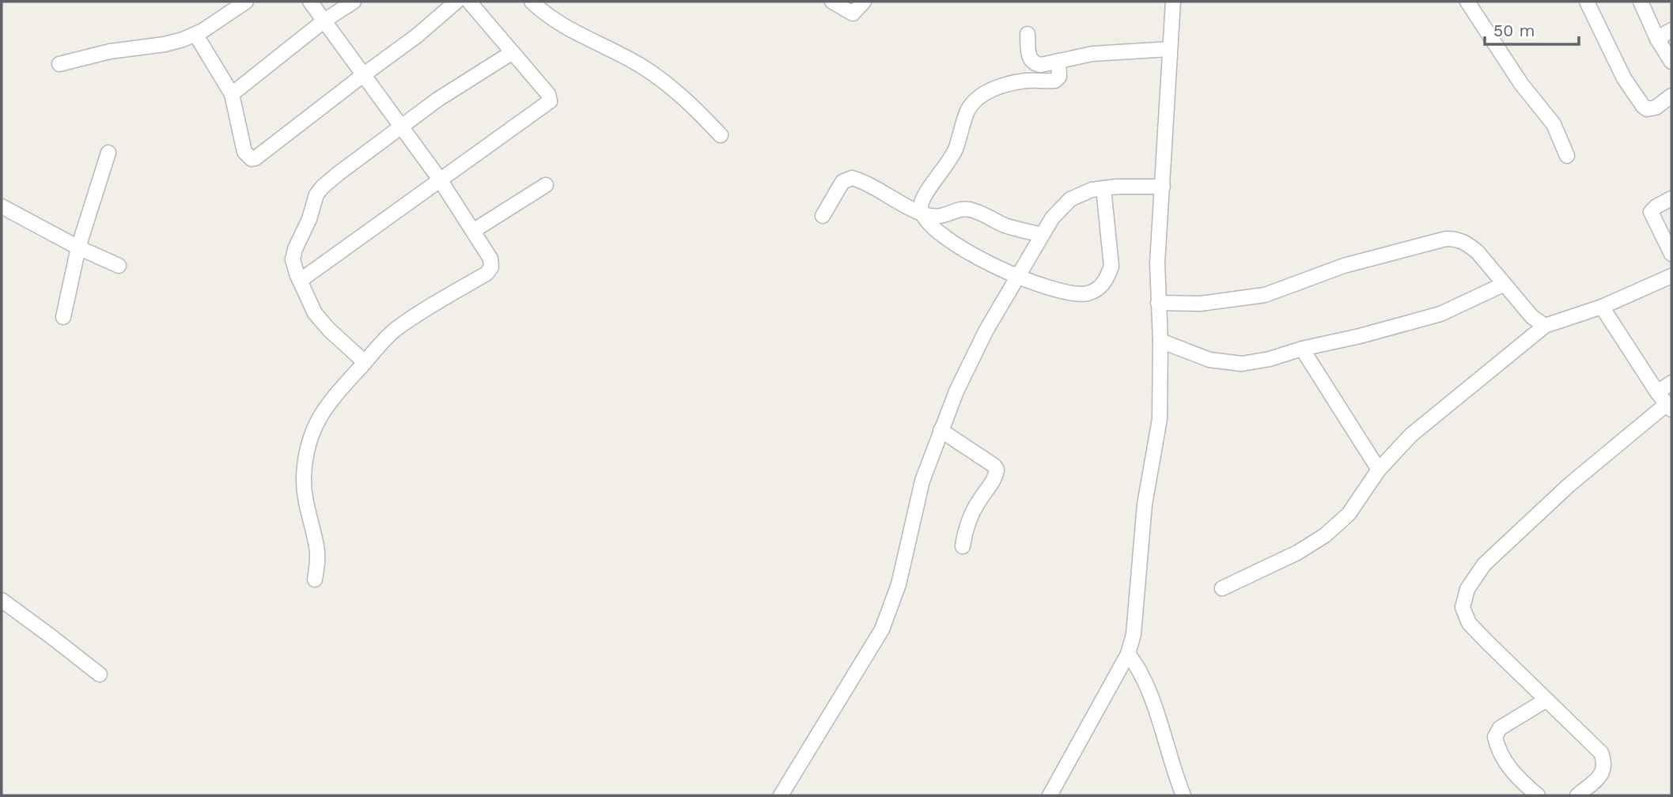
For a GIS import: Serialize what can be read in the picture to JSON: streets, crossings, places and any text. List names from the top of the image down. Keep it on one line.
{"scale_bar":"50 m"}
